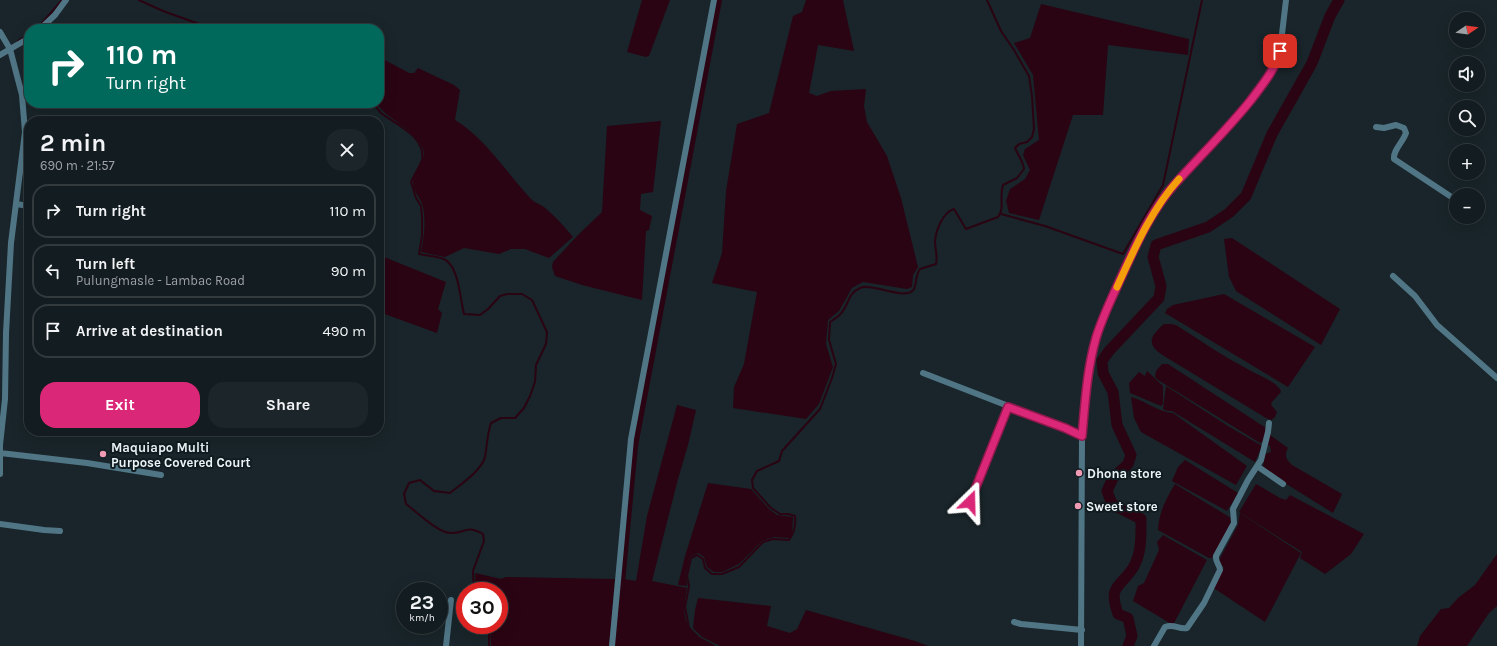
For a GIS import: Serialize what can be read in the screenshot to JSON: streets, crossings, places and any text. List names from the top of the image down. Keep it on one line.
{"places":["Maquiapo Multi Purpose Covered Court","Dhona store","Sweet store"],"north":"right","page":{"map_buttons":["+","−"],"turn":["110 m","Turn right"],"heading":["2 min","690 m · 21:57"],"list":[{"name":"Turn right","value":"110 m"},{"name":"Turn left","note":"Pulungmasle - Lambac Road","value":"90 m"},{"name":"Arrive at destination","value":"490 m"}],"buttons":["Exit","Share"],"speed":"23 km/h","limit":"30"}}
